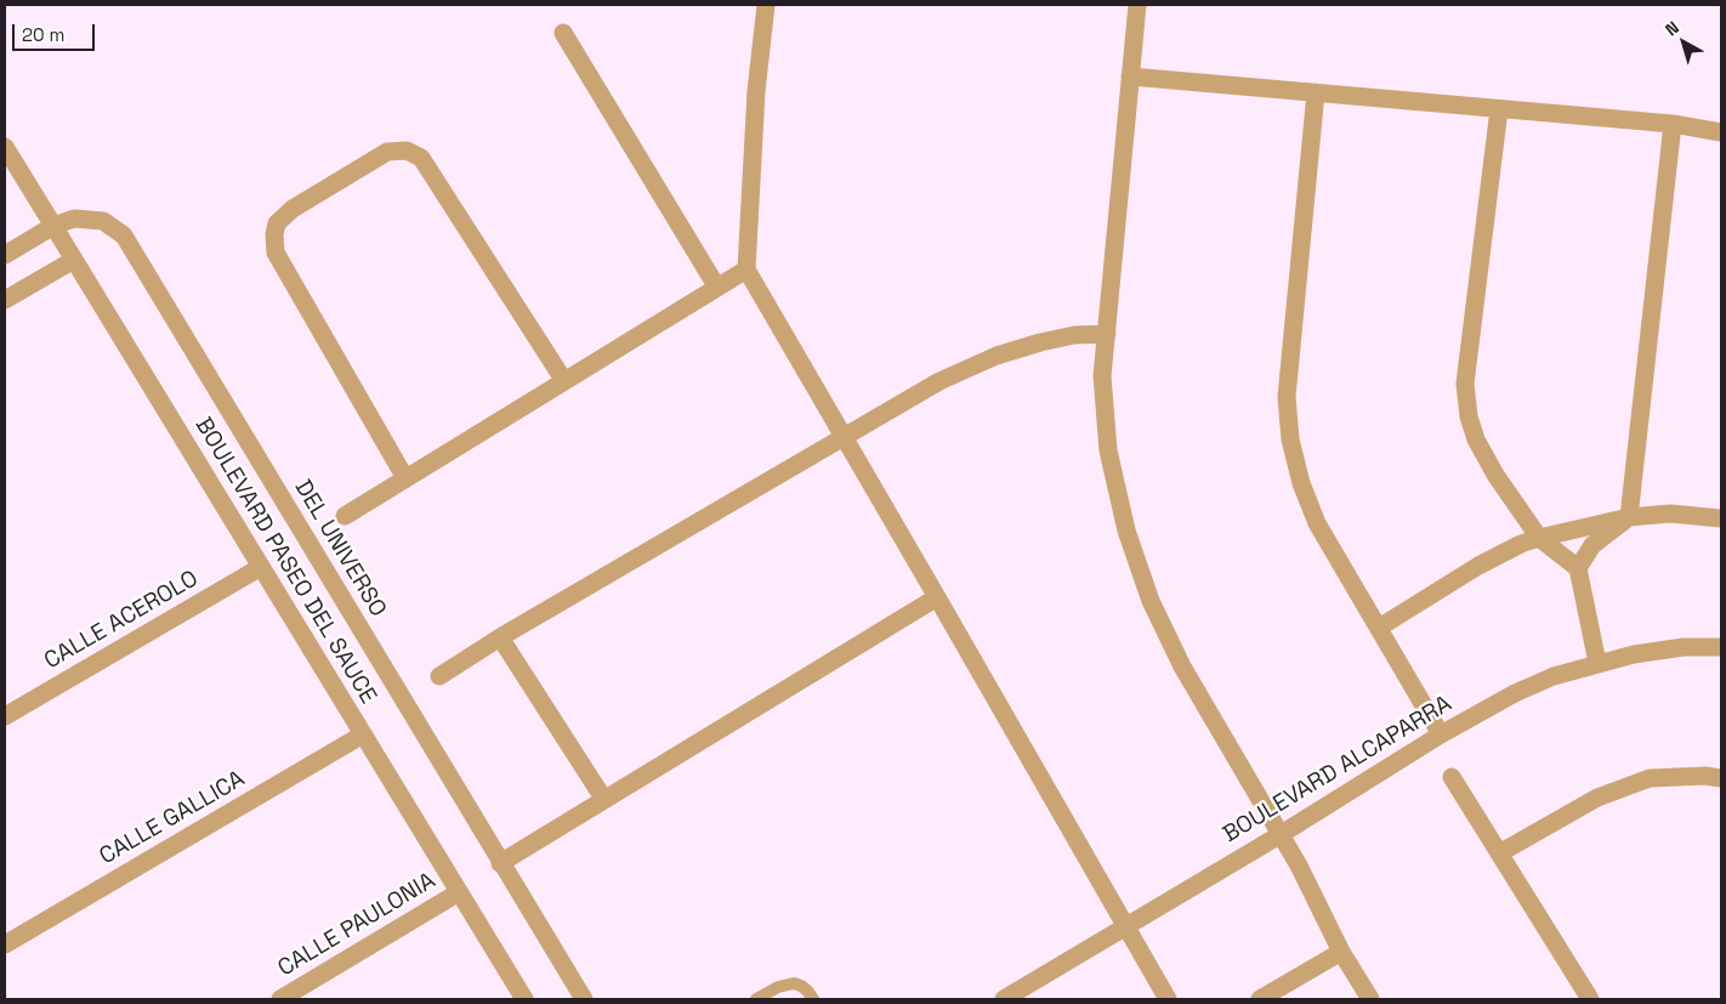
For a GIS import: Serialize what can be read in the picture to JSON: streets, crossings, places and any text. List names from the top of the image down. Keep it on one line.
{"streets":{"street":["DEL UNIVERSO","BOULEVARD PASEO DEL SAUCE","CALLE ACEROLO","BOULEVARD ALCAPARRA","CALLE GALLICA","CALLE PAULONIA"]},"crossings":[["DEL UNIVERSO","BOULEVARD PASEO DEL SAUCE"],["BOULEVARD PASEO DEL SAUCE","CALLE ACEROLO"],["BOULEVARD PASEO DEL SAUCE","CALLE GALLICA"],["BOULEVARD PASEO DEL SAUCE","CALLE PAULONIA"]],"scale_bar":"20 m","north":"top left"}
